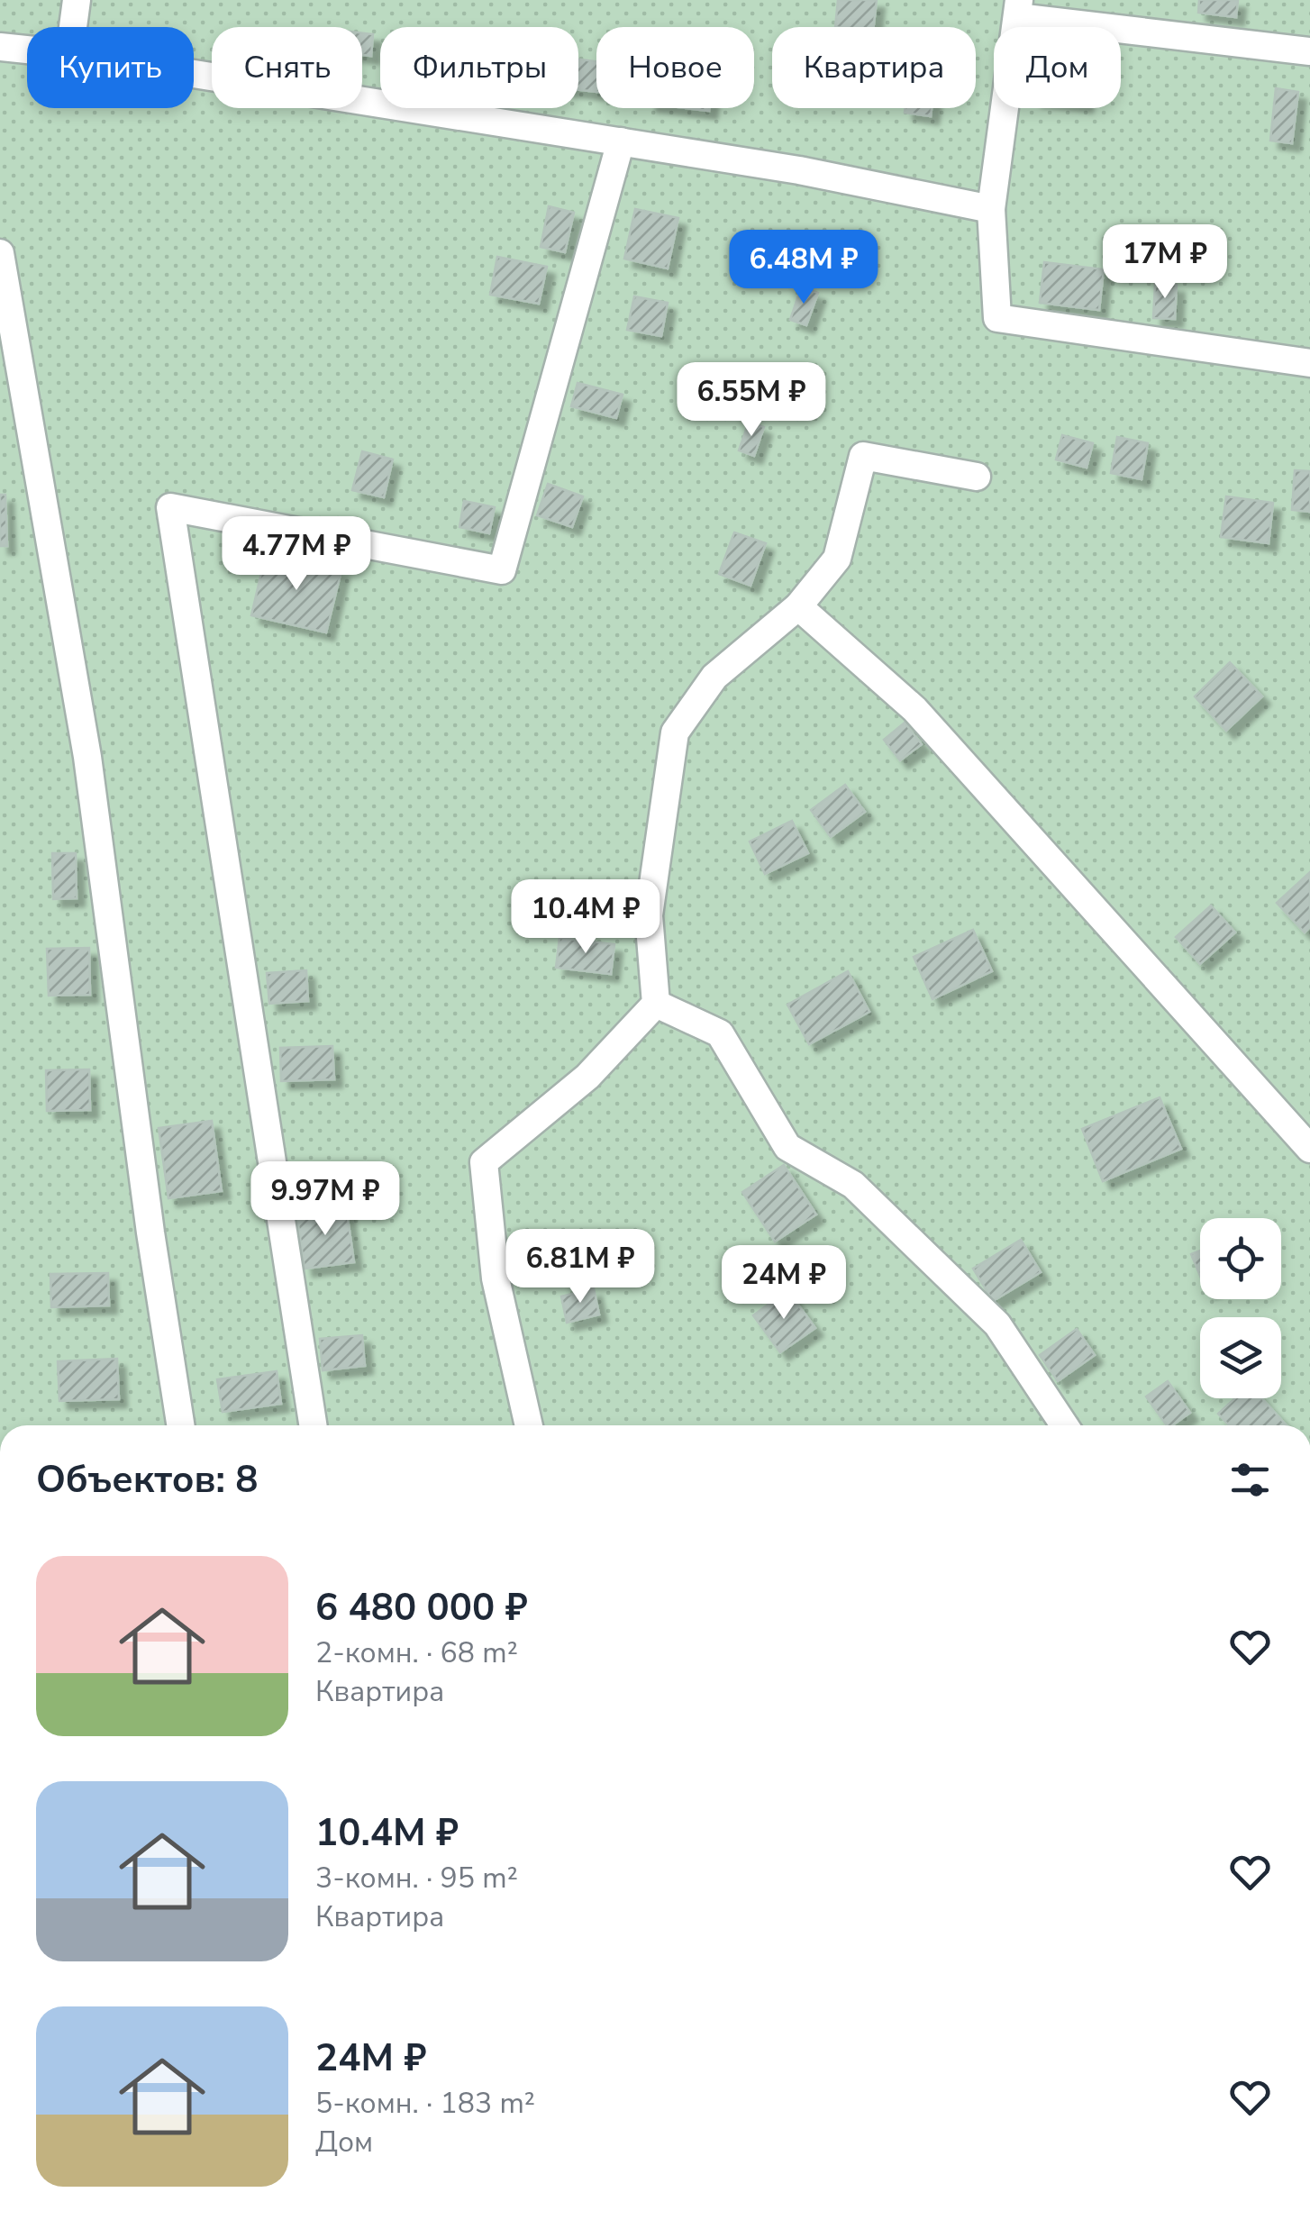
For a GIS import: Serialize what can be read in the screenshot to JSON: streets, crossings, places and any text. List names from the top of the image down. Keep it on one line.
{"page":{"chip":["Купить","Снять","Фильтры","Новое","Квартира","Дом"],"price":["17M ₽","6.48M ₽","6.55M ₽","4.77M ₽","10.4M ₽","9.97M ₽","6.81M ₽","24M ₽"],"heading":"Объектов: 8","list":[{"name":"6 480 000 ₽","note":"2-комн. · 68 m² · Квартира"},{"name":"10.4M ₽","note":"3-комн. · 95 m² · Квартира"},{"name":"24M ₽","note":"5-комн. · 183 m² · Дом"}]}}
